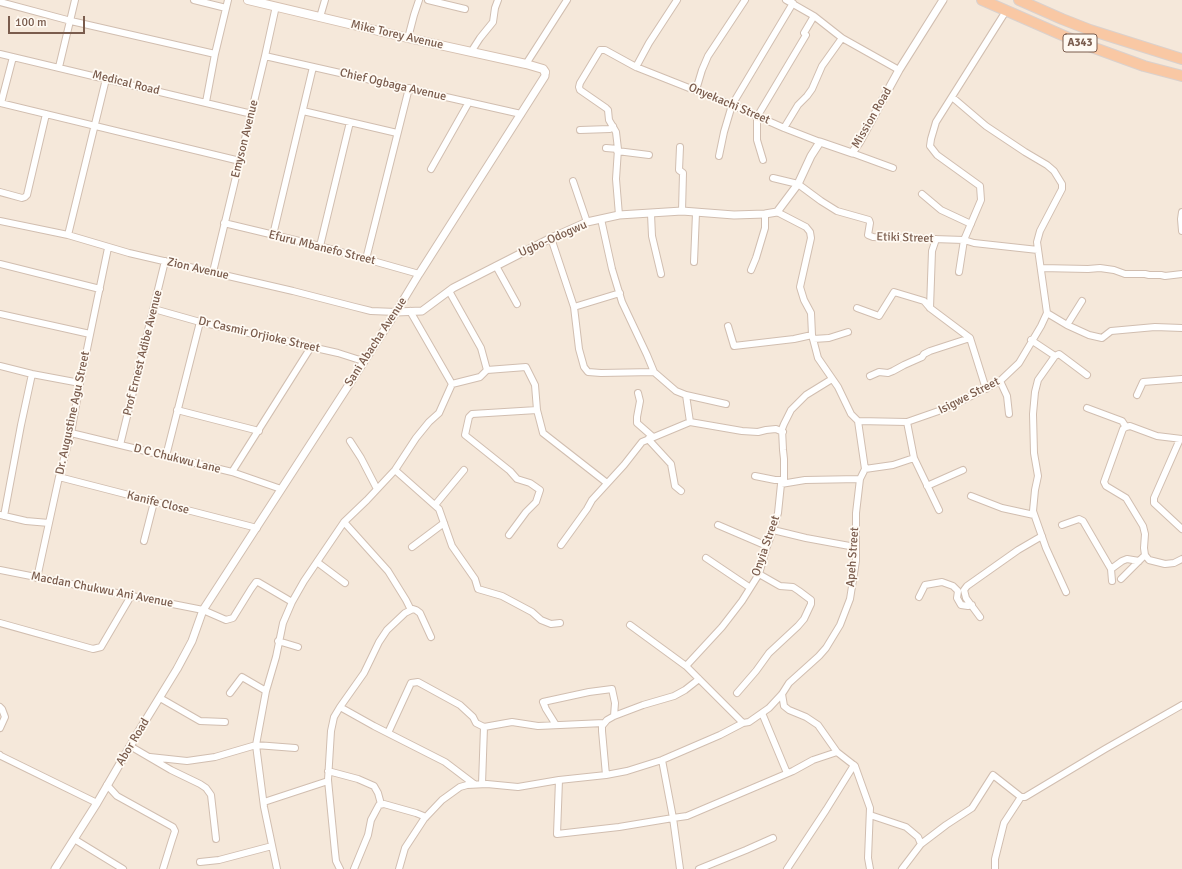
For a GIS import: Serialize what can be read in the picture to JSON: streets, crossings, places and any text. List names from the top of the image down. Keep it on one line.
{"streets":{"highway":["A343"],"main road":["Mike Torey Avenue"],"street":["Medical Road","Chief Ogbaga Avenue","Onyekachi Street","Mission Road","Emyson Avenue","Etiki Street","Ugbo-Odogwu","Efuru Mbanefo Street","Zion Avenue","Dr Casmir Orjioke Street","Sani Abacha Avenue","Prof Ernest Adibe Avenue","Isigwe Street","Dr. Augustine Agu Street","D C Chukwu Lane","Kanife Close","Onyia Street","Apeh Street","Macdan Chukwu Ani Avenue","Abor Road"]},"crossings":[["Mike Torey Avenue","Emyson Avenue"],["Mike Torey Avenue","Sani Abacha Avenue"],["Medical Road","Emyson Avenue"],["Chief Ogbaga Avenue","Emyson Avenue"],["Chief Ogbaga Avenue","Sani Abacha Avenue"],["Onyekachi Street","Mission Road"],["Emyson Avenue","Efuru Mbanefo Street"],["Emyson Avenue","Zion Avenue"],["Ugbo-Odogwu","Zion Avenue"],["Ugbo-Odogwu","Sani Abacha Avenue"],["Efuru Mbanefo Street","Sani Abacha Avenue"],["Zion Avenue","Sani Abacha Avenue"],["Zion Avenue","Prof Ernest Adibe Avenue"],["Zion Avenue","Dr. Augustine Agu Street"],["Dr Casmir Orjioke Street","Sani Abacha Avenue"],["Dr Casmir Orjioke Street","Prof Ernest Adibe Avenue"],["Sani Abacha Avenue","D C Chukwu Lane"],["Sani Abacha Avenue","Kanife Close"],["Sani Abacha Avenue","Macdan Chukwu Ani Avenue"],["Sani Abacha Avenue","Abor Road"],["Prof Ernest Adibe Avenue","D C Chukwu Lane"],["Dr. Augustine Agu Street","D C Chukwu Lane"],["Dr. Augustine Agu Street","Kanife Close"],["Dr. Augustine Agu Street","Macdan Chukwu Ani Avenue"],["Macdan Chukwu Ani Avenue","Abor Road"]],"scale_bar":"100 m"}
